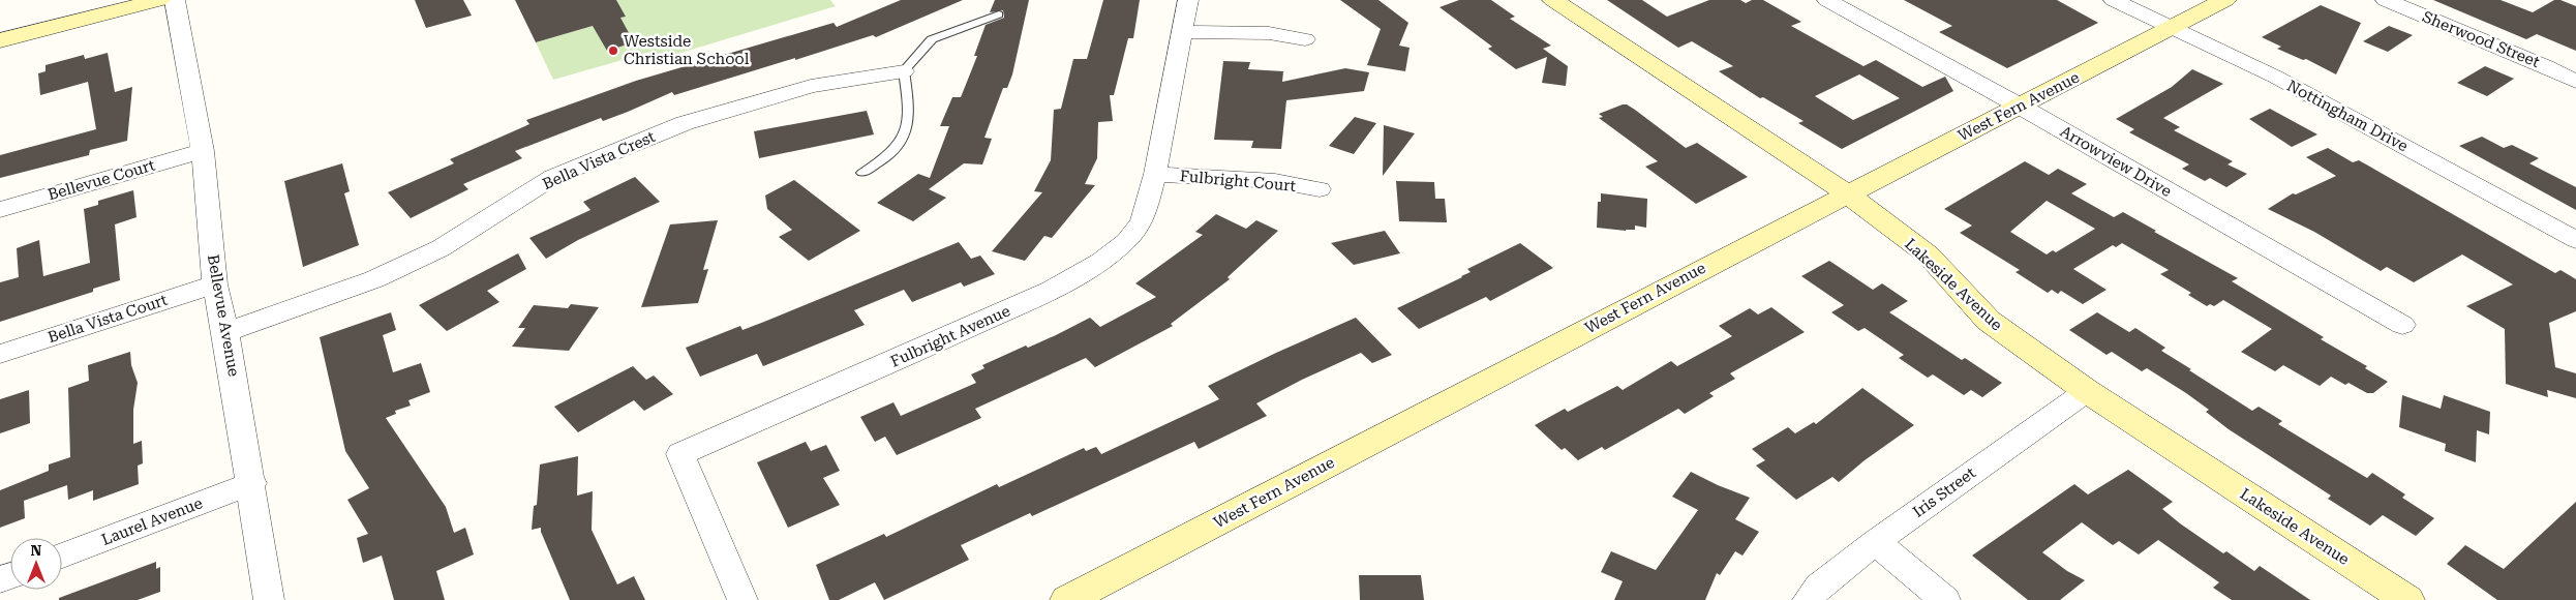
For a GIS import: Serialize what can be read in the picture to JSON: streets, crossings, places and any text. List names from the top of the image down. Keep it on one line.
{"streets":{"street":["Sherwood Street","West Fern Avenue","Nottingham Drive","Bella Vista Crest","Arrowview Drive","Bellevue Court","Fulbright Court","Lakeside Avenue","Bellevue Avenue","Bella Vista Court","Fulbright Avenue","Iris Street","Laurel Avenue"]},"crossings":[["West Fern Avenue","Nottingham Drive"],["West Fern Avenue","Arrowview Drive"],["West Fern Avenue","Lakeside Avenue"],["Bella Vista Crest","Bellevue Avenue"],["Bellevue Court","Bellevue Avenue"],["Fulbright Court","Fulbright Avenue"],["Lakeside Avenue","Iris Street"],["Bellevue Avenue","Bella Vista Court"],["Bellevue Avenue","Laurel Avenue"]],"places":["Westside Christian School"],"north":"top"}
